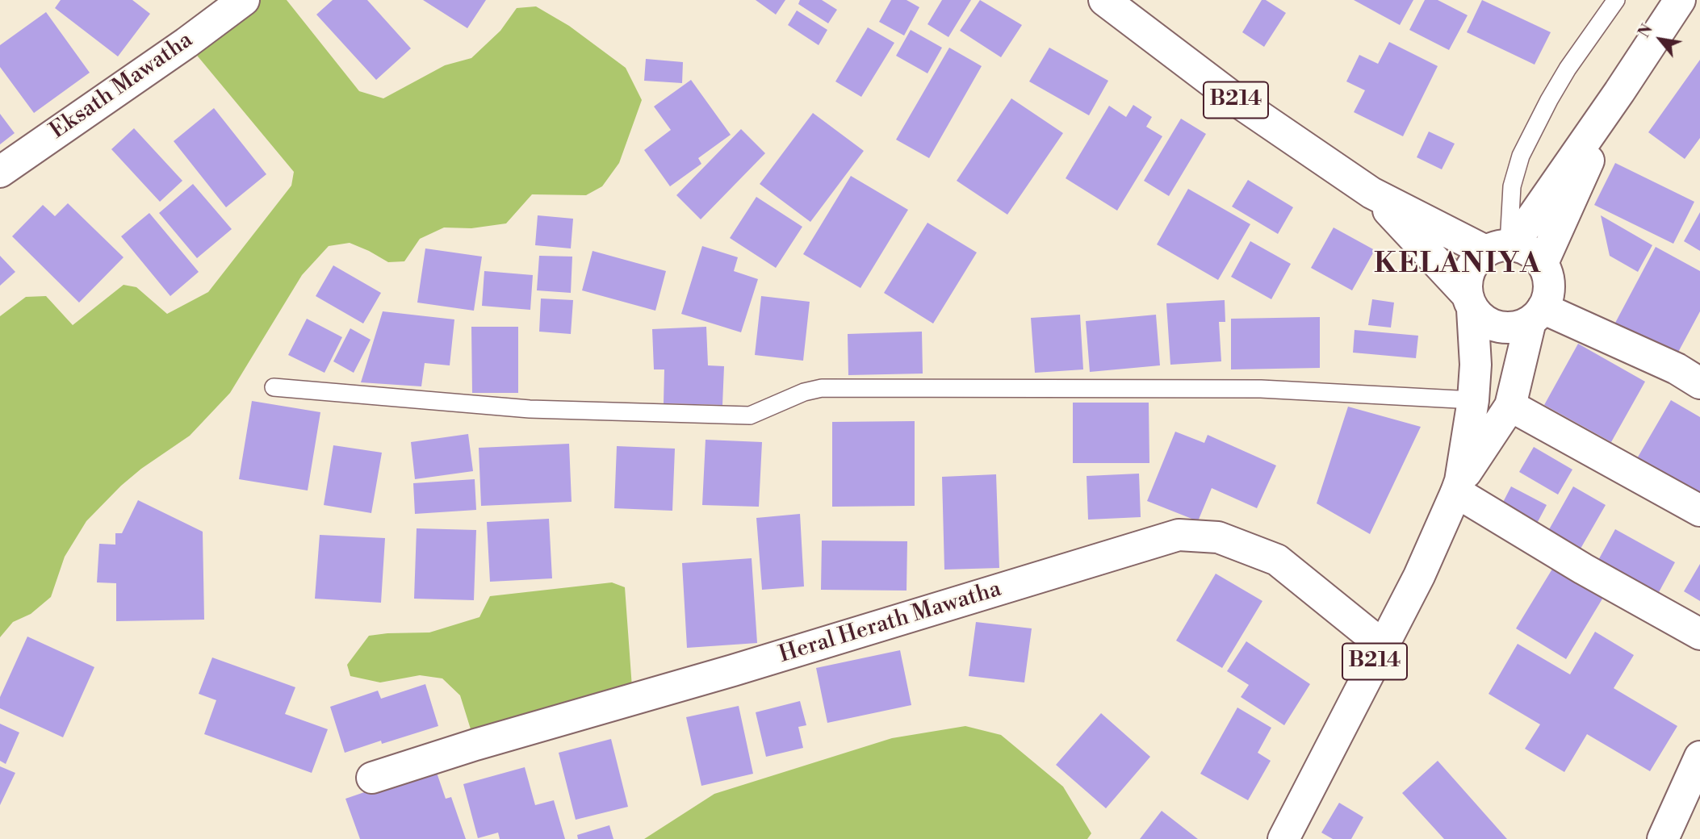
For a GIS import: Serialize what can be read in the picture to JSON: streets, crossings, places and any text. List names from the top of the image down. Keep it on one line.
{"streets":{"street":["Eksath Mawatha","B214","Heral Herath Mawatha"]},"crossings":[["B214","Heral Herath Mawatha"]],"districts":["KELANIYA"],"north":"top left"}
